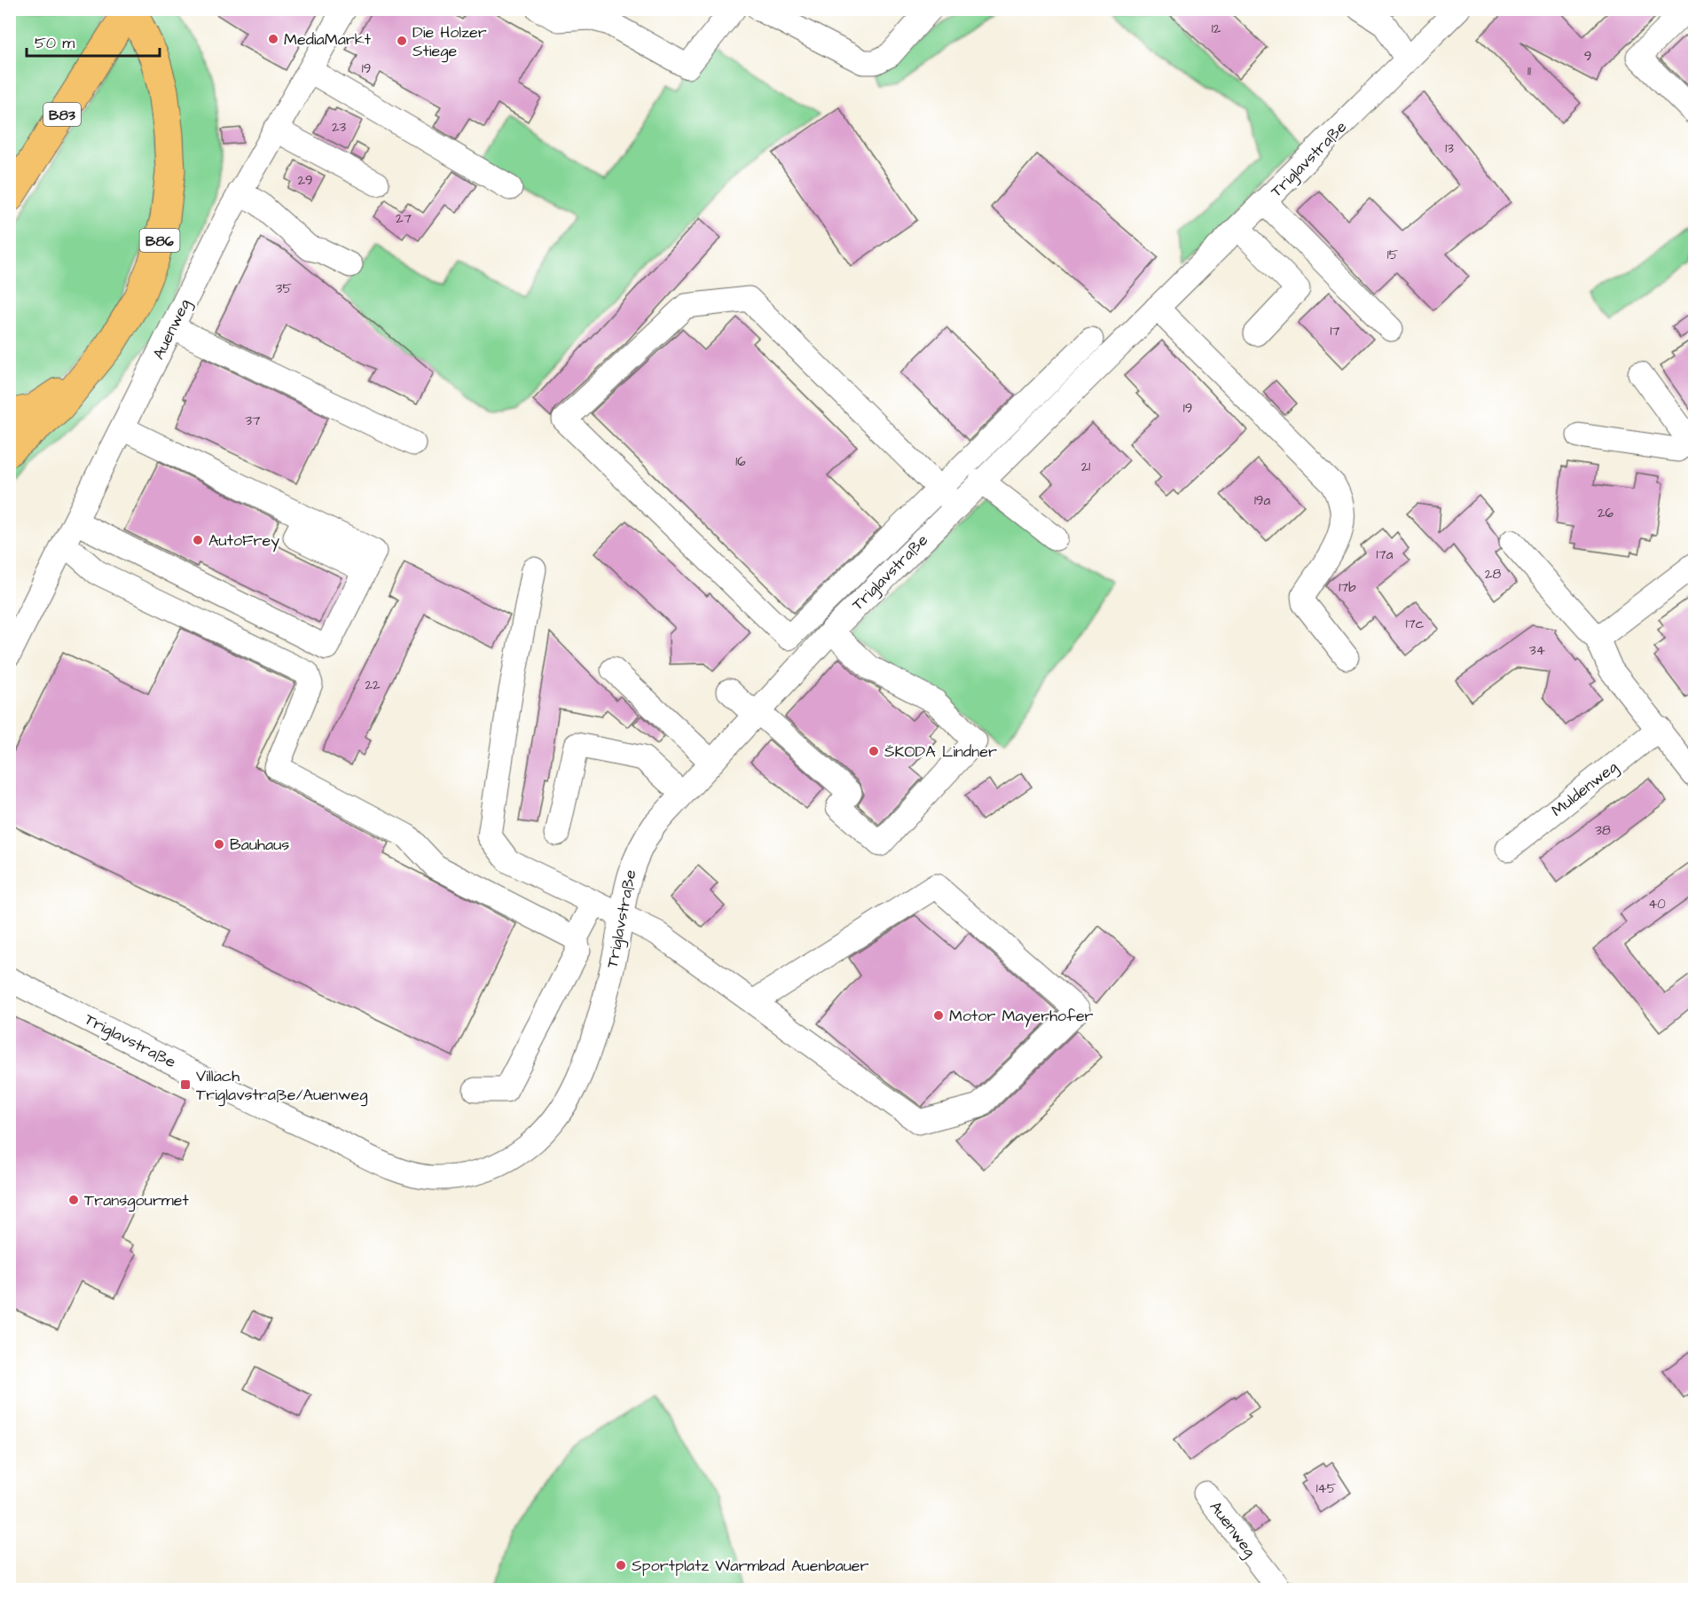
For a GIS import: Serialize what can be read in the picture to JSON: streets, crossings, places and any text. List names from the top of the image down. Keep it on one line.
{"streets":{"main road":["B83","B86"],"street":["Triglavstraße","Auenweg","Muldenweg"]},"crossings":[["B83","B86"]],"places":{"other":["MediaMarkt","Die Holzer Stiege","AutoFrey","ŠKODA Lindner","Bauhaus","Motor Mayerhofer","Transgourmet","Sportplatz Warmbad Auenbauer"],"transit":["Villach Triglavstraße/Auenweg"]},"house_numbers":["12","9","19","11","23","13","29","27","15","35","17","19","37","16","21","19a","26","17a","28","17b","17c","34","22","38","40","145"],"scale_bar":"50 m"}
